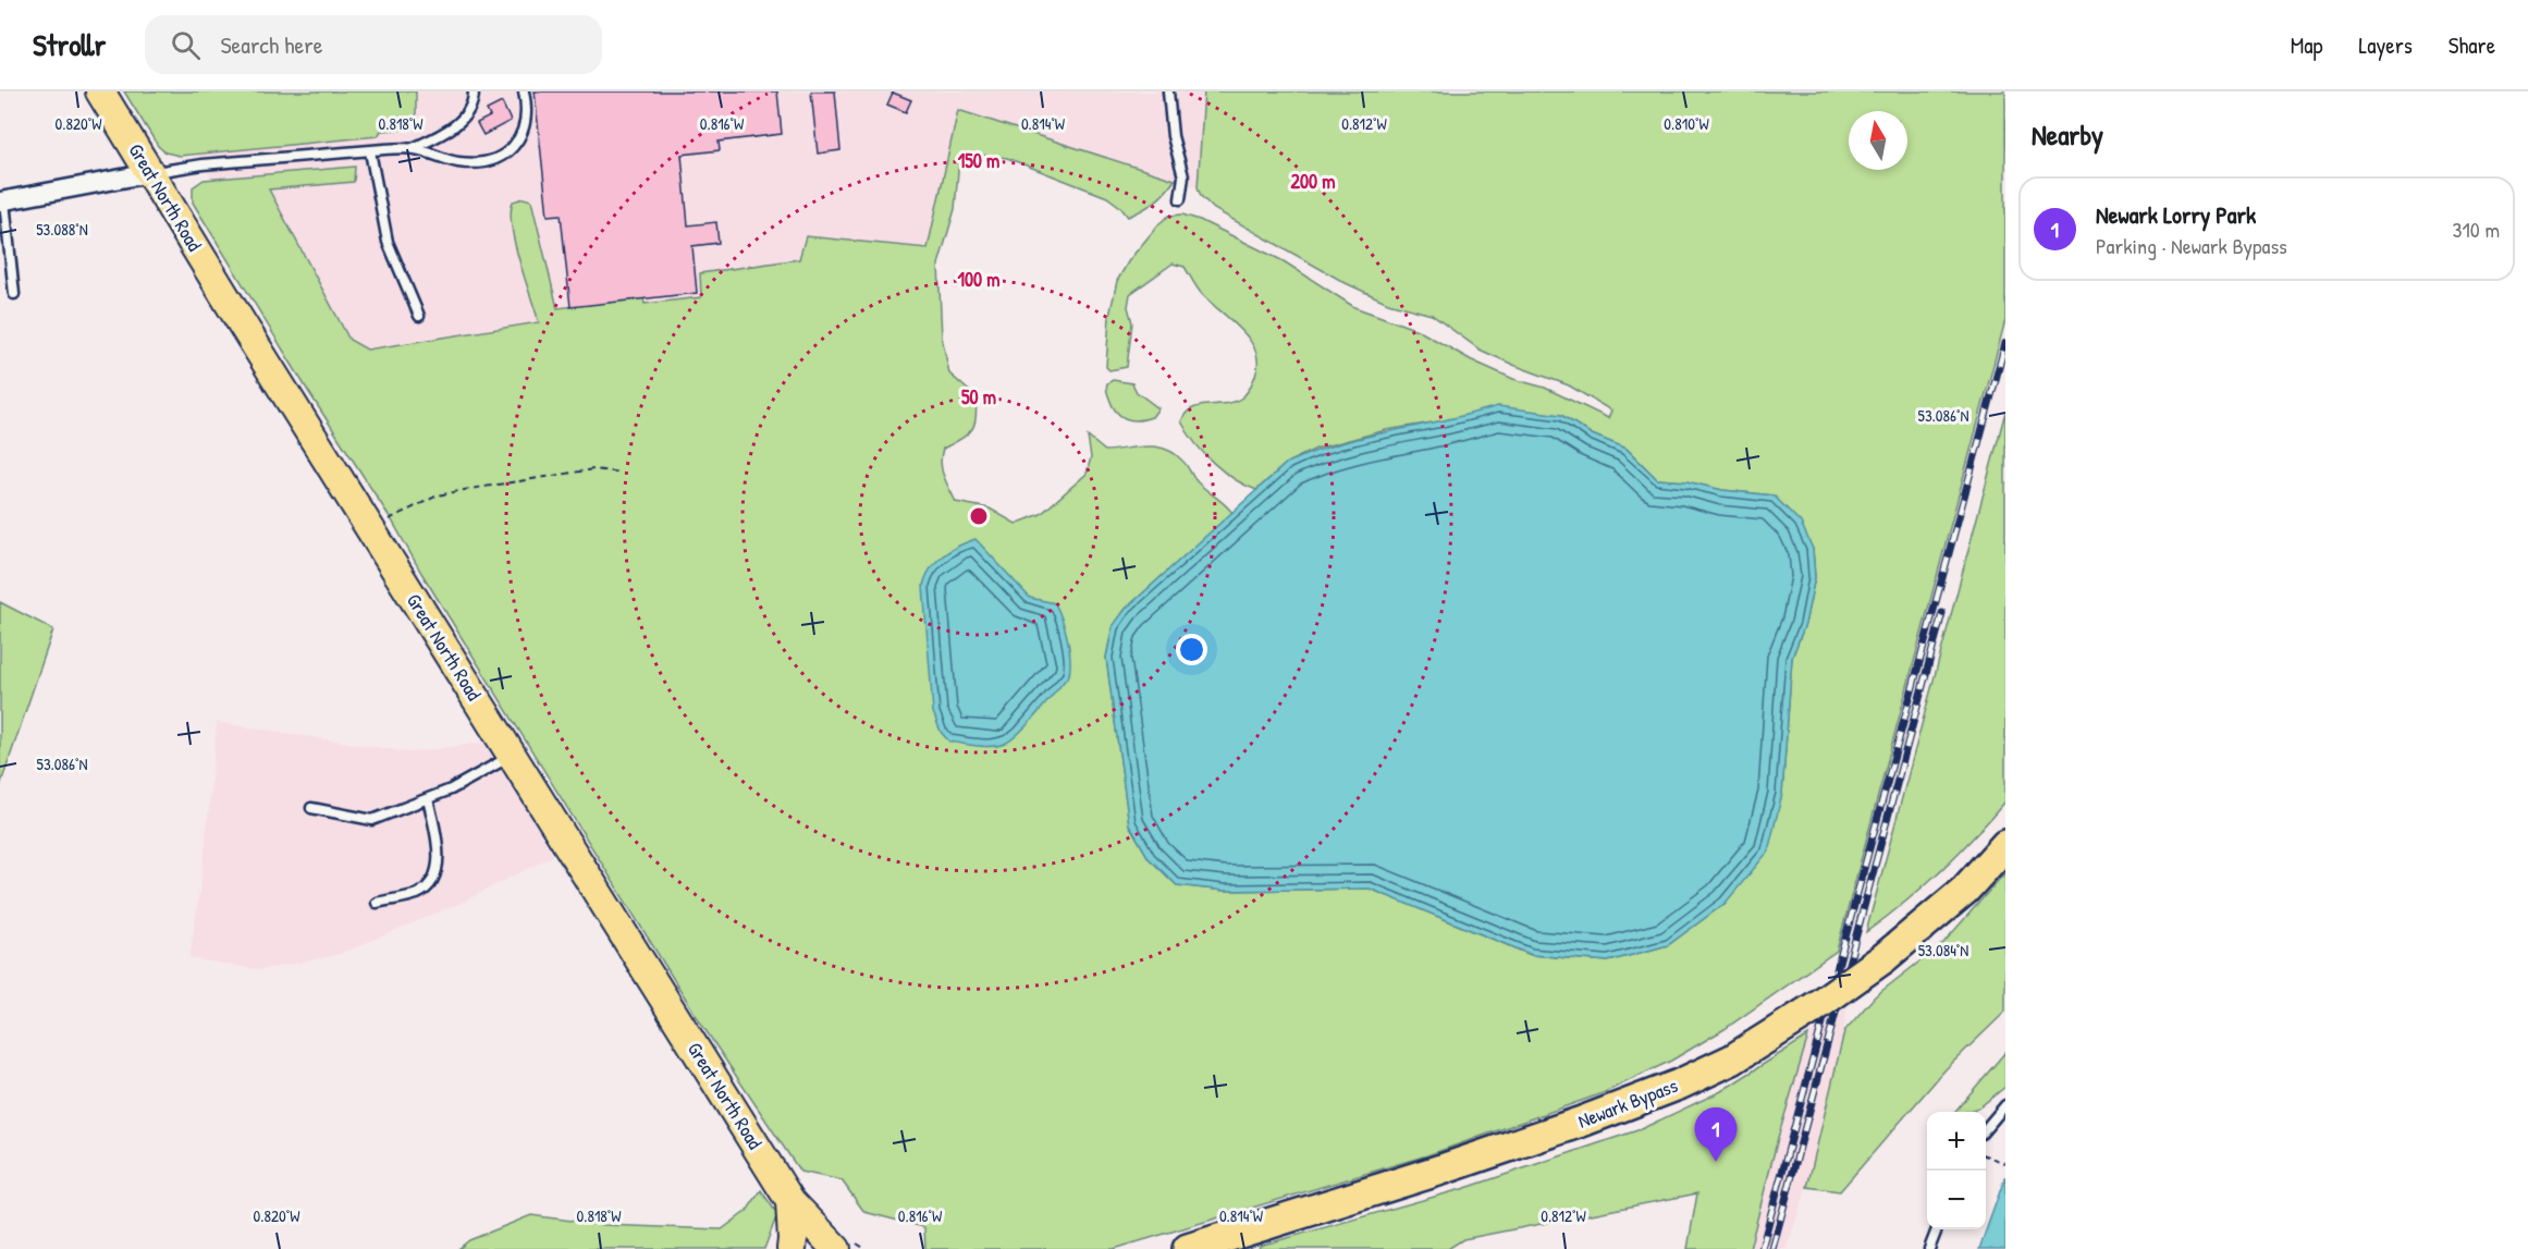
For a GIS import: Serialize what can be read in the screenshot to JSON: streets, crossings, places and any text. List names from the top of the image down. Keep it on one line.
{"streets":{"highway":["Newark Bypass"],"main road":["Great North Road"]},"north":"top","page":{"header":"Strollr","search":"Search here","nav":["Map","Layers","Share"],"heading":"Nearby","list":[{"mark":"1","name":"Newark Lorry Park","note":"Parking · Newark Bypass","value":"310 m"}],"pins":"1","map_buttons":["+","−"]},"coordinates":["0.820°W","0.818°W","0.816°W","0.814°W","0.812°W","0.810°W","53.088°N","53.086°N","53.084°N"],"rings":["150 m","200 m","100 m","50 m"]}
